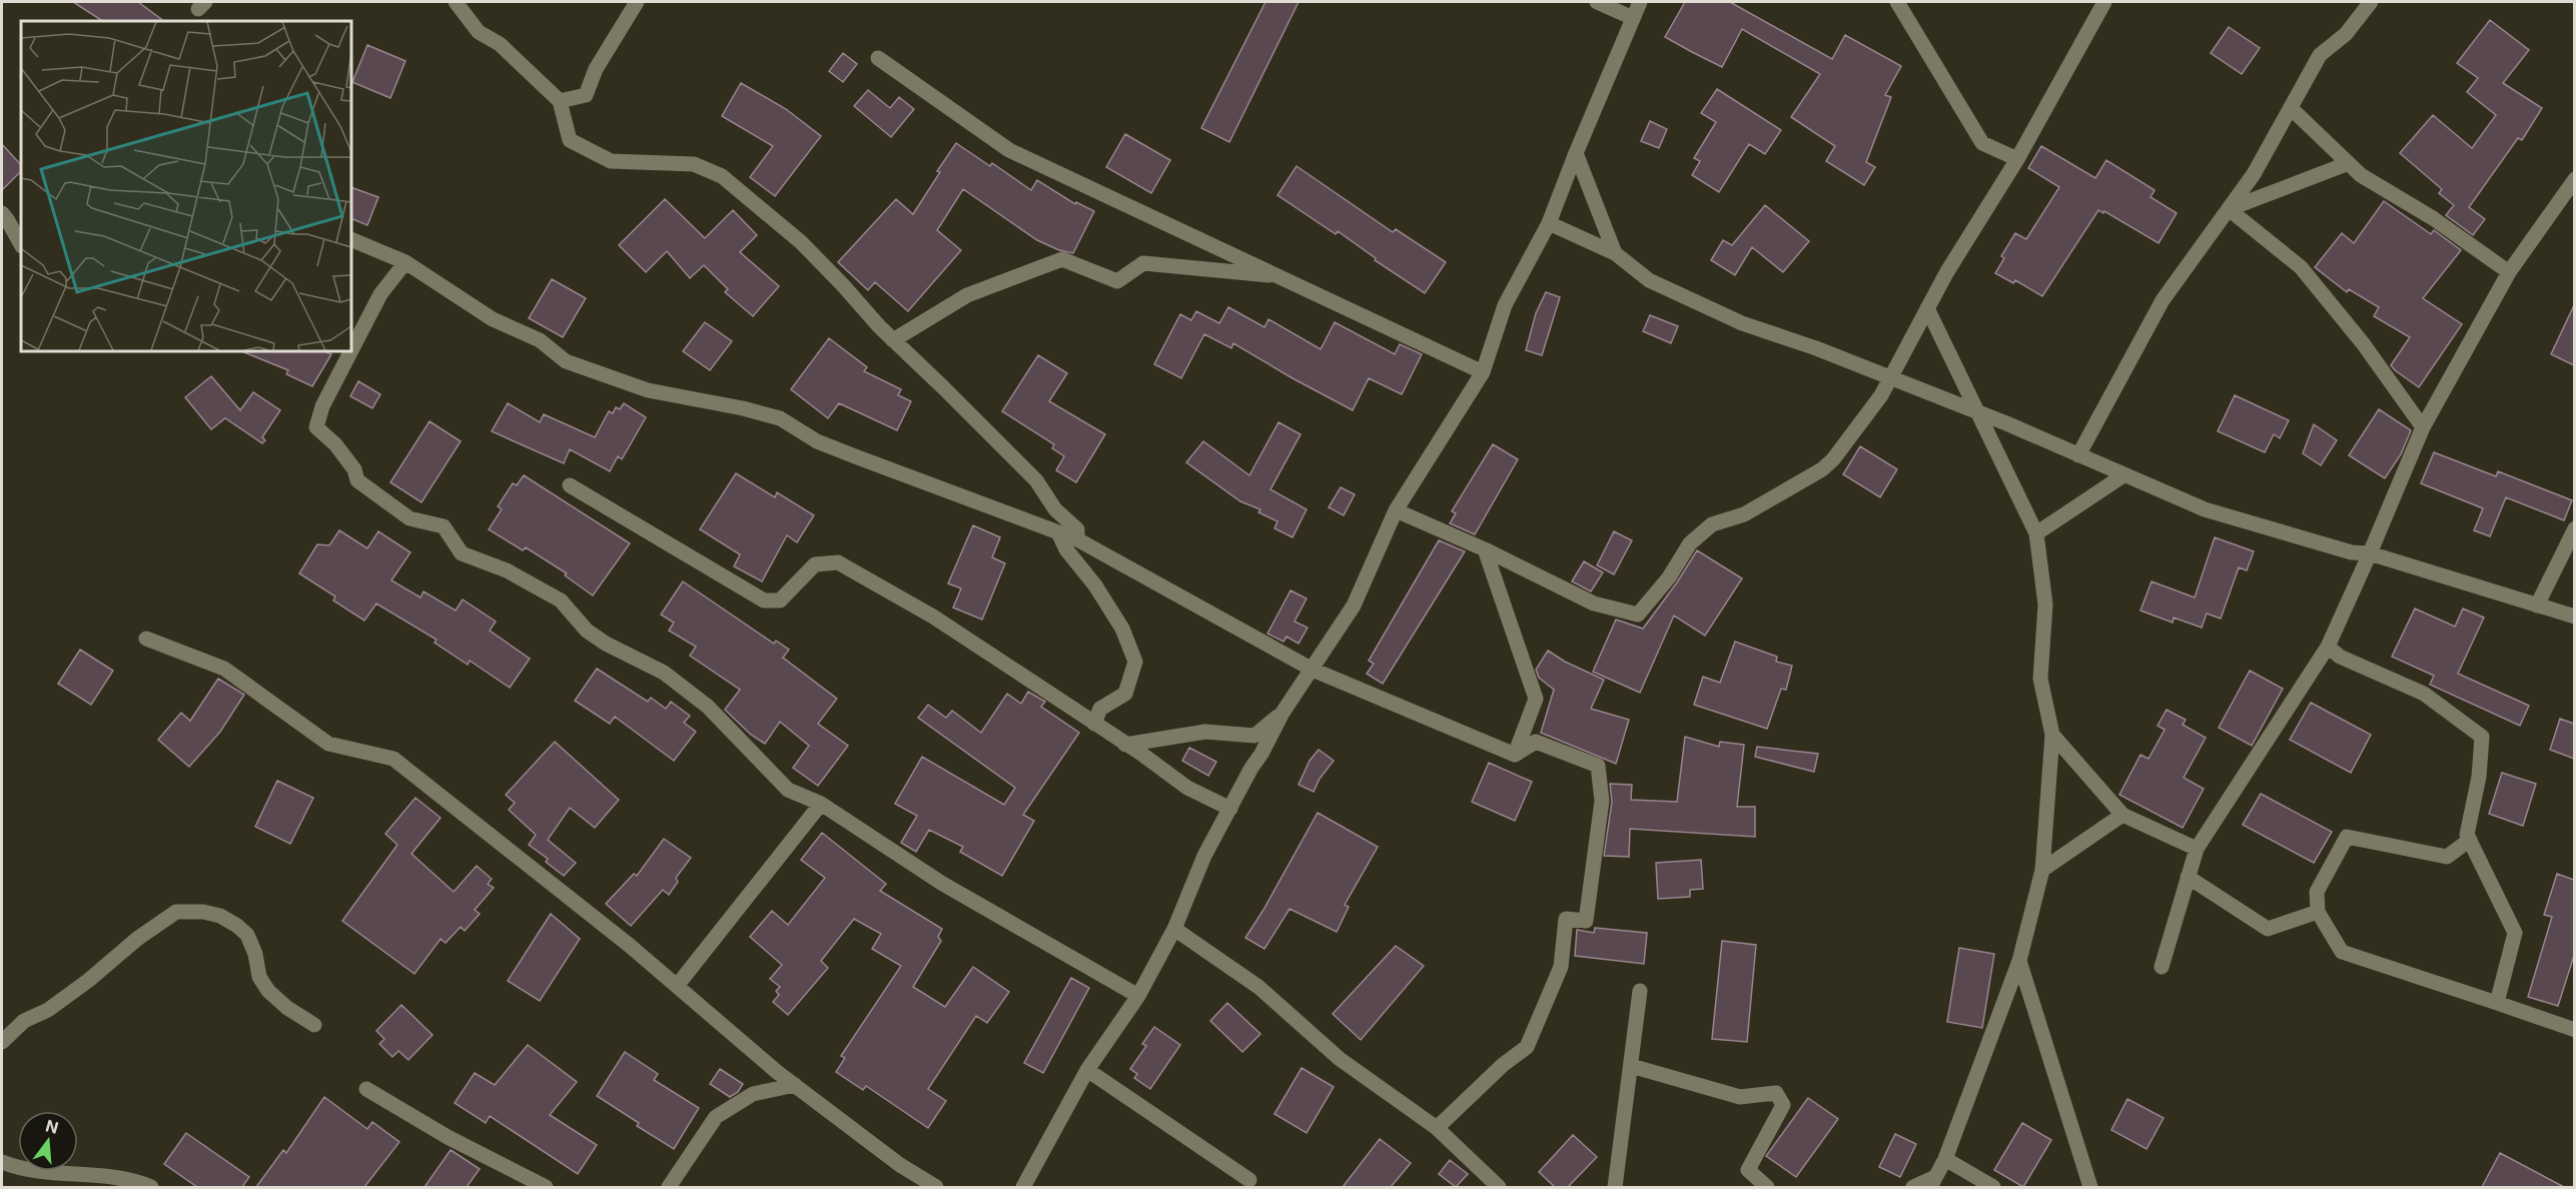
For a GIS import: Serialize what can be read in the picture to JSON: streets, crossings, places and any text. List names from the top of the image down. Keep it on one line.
{"north":"top"}
